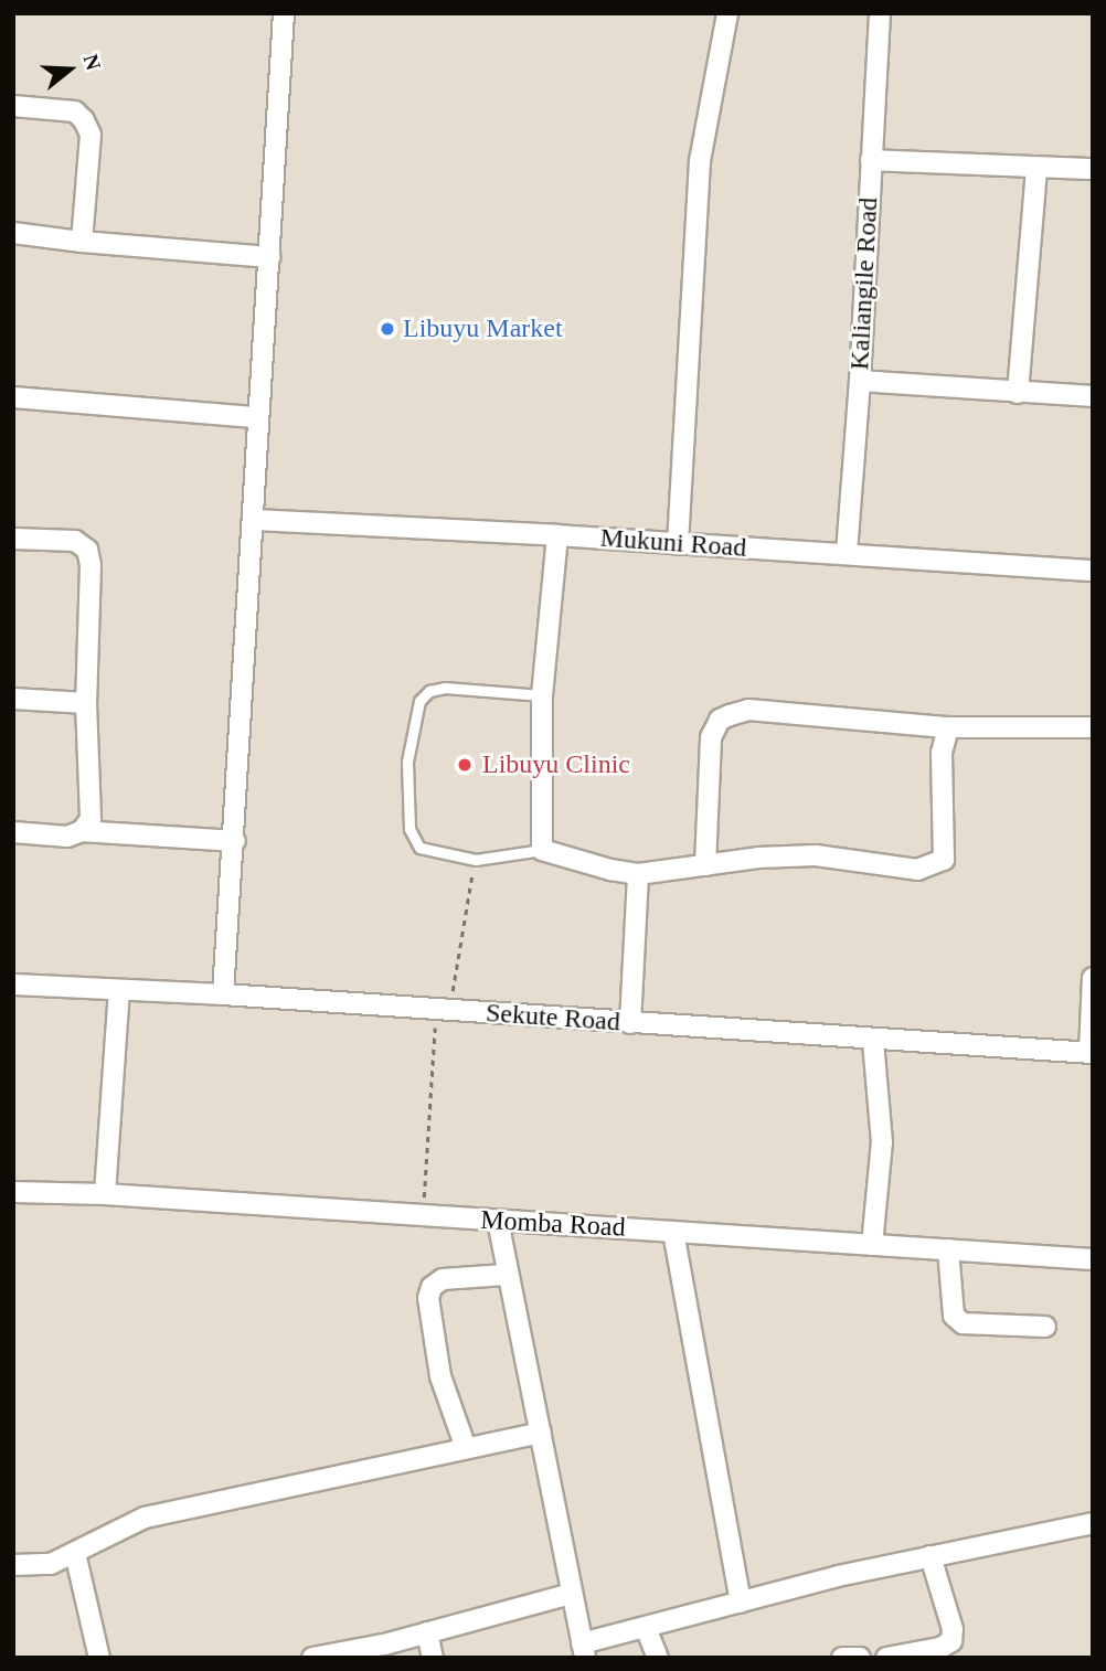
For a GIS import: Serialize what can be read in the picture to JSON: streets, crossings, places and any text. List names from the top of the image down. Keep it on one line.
{"streets":{"street":["Kaliangile Road","Mukuni Road","Sekute Road","Momba Road"]},"crossings":[["Kaliangile Road","Mukuni Road"]],"places":["Libuyu Market","Libuyu Clinic"],"north":"right"}
